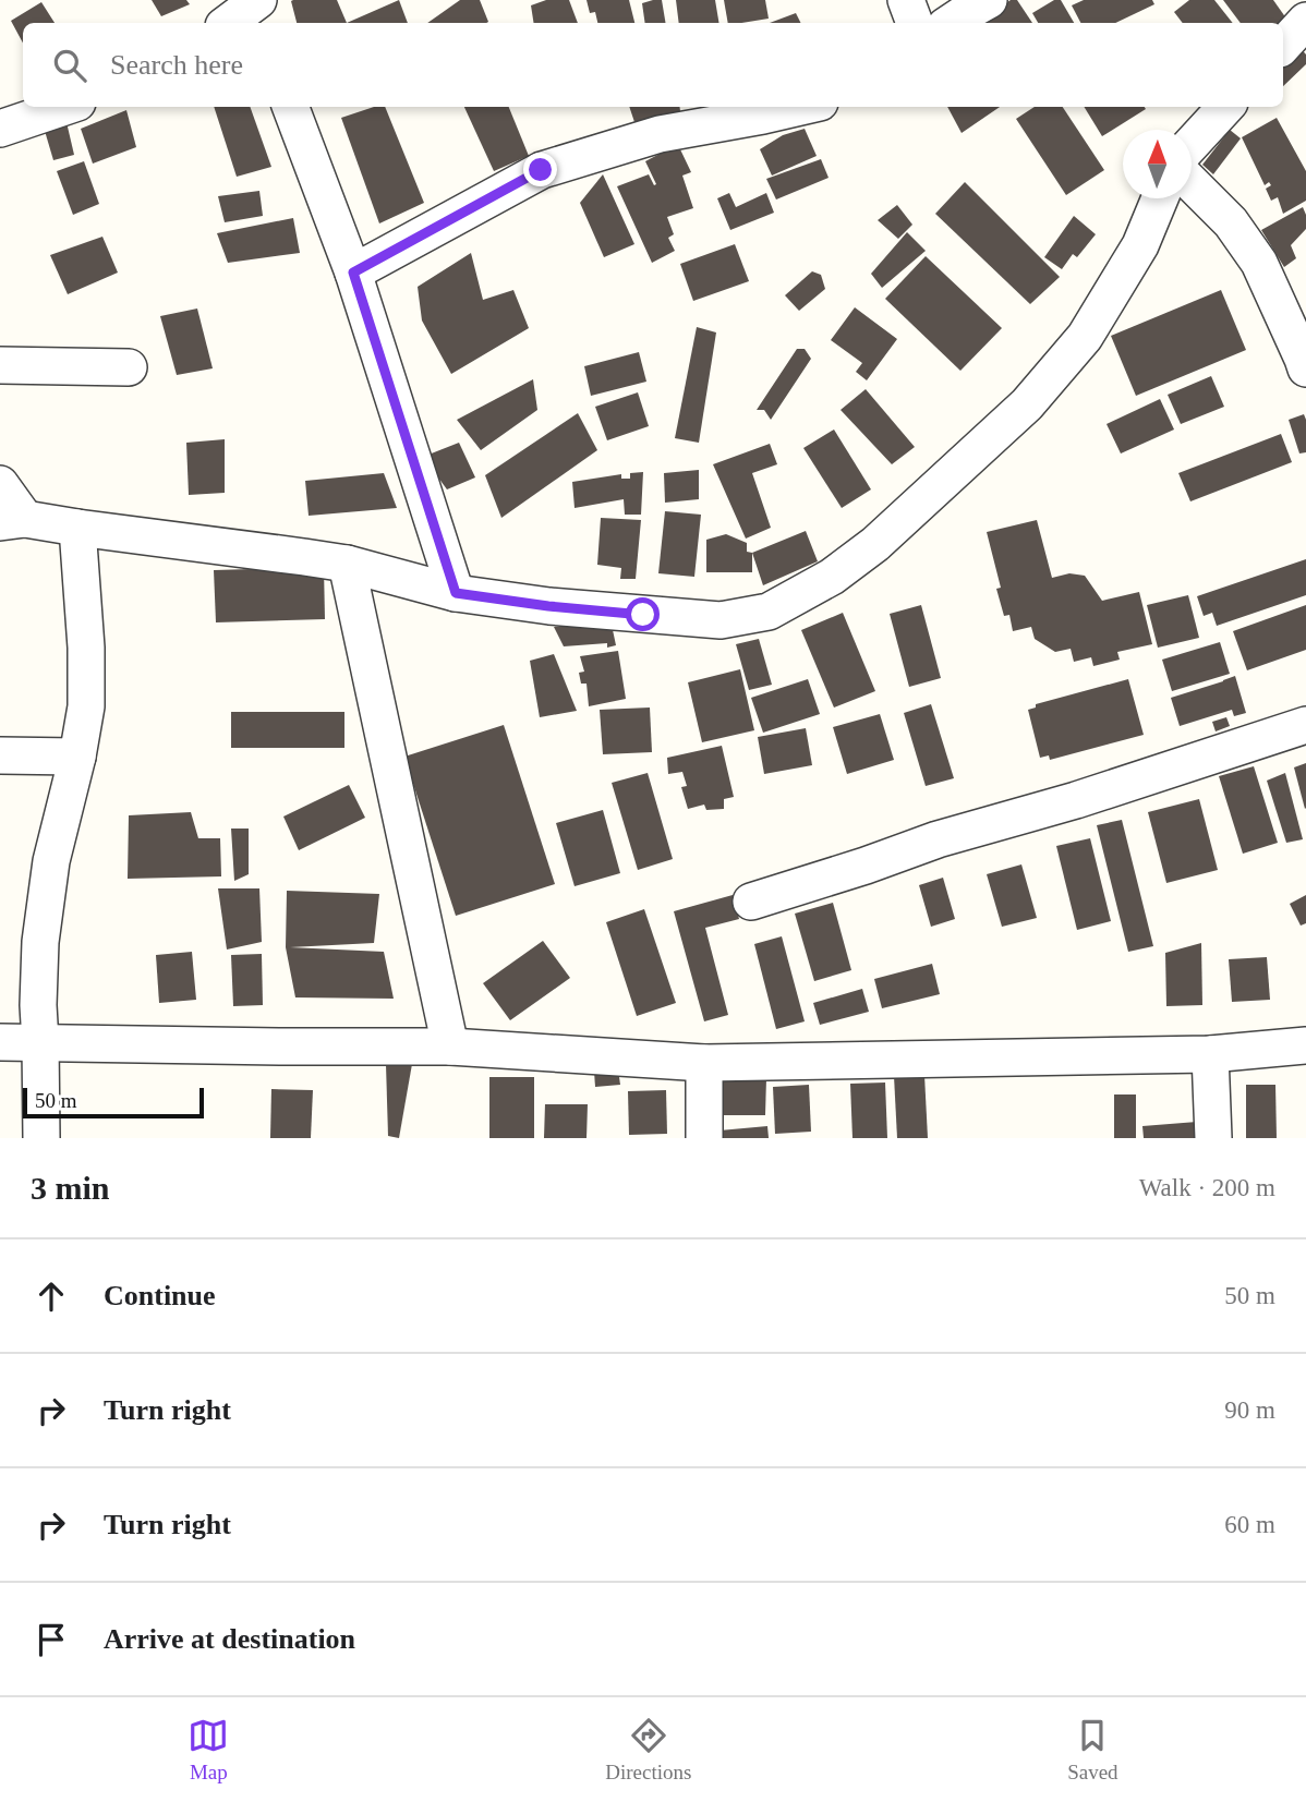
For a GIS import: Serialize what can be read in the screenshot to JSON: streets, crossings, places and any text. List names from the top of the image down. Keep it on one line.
{"scale_bar":"50 m","north":"top","page":{"search":"Search here","scale":"50 m","heading":["3 min","Walk · 200 m"],"list":[["Continue","50 m"],["Turn right","90 m"],["Turn right","60 m"],"Arrive at destination"],"nav":["Map","Directions","Saved"]}}
